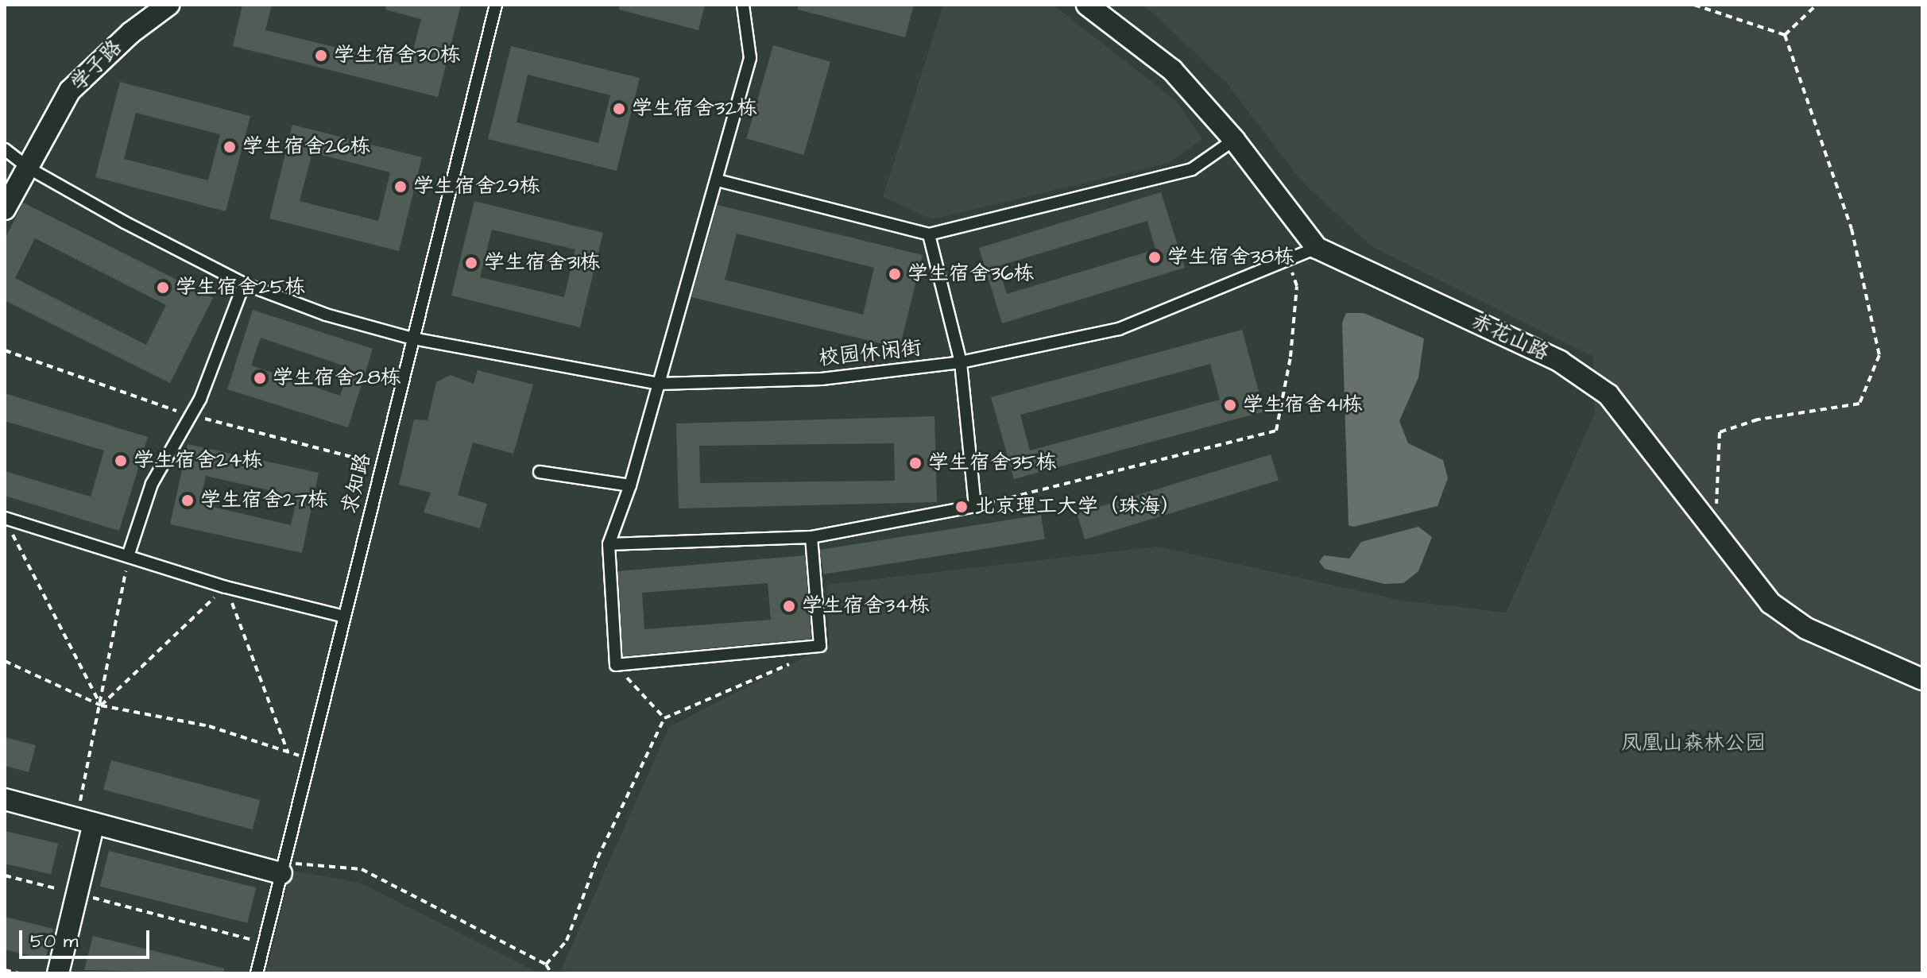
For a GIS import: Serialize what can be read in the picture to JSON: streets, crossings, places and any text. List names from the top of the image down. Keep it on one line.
{"streets":{"street":["学子路","赤花山路"],"lane":["校园休闲街","求知路"]},"crossings":[["学子路","校园休闲街"],["赤花山路","校园休闲街"],["校园休闲街","求知路"]],"parks":["凤凰山森林公园"],"places":["学生宿舍30栋","学生宿舍32栋","学生宿舍26栋","学生宿舍29栋","学生宿舍38栋","学生宿舍31栋","学生宿舍36栋","学生宿舍25栋","学生宿舍28栋","学生宿舍41栋","学生宿舍24栋","学生宿舍35栋","学生宿舍27栋","北京理工大学（珠海）","学生宿舍34栋"],"scale_bar":"50 m"}
